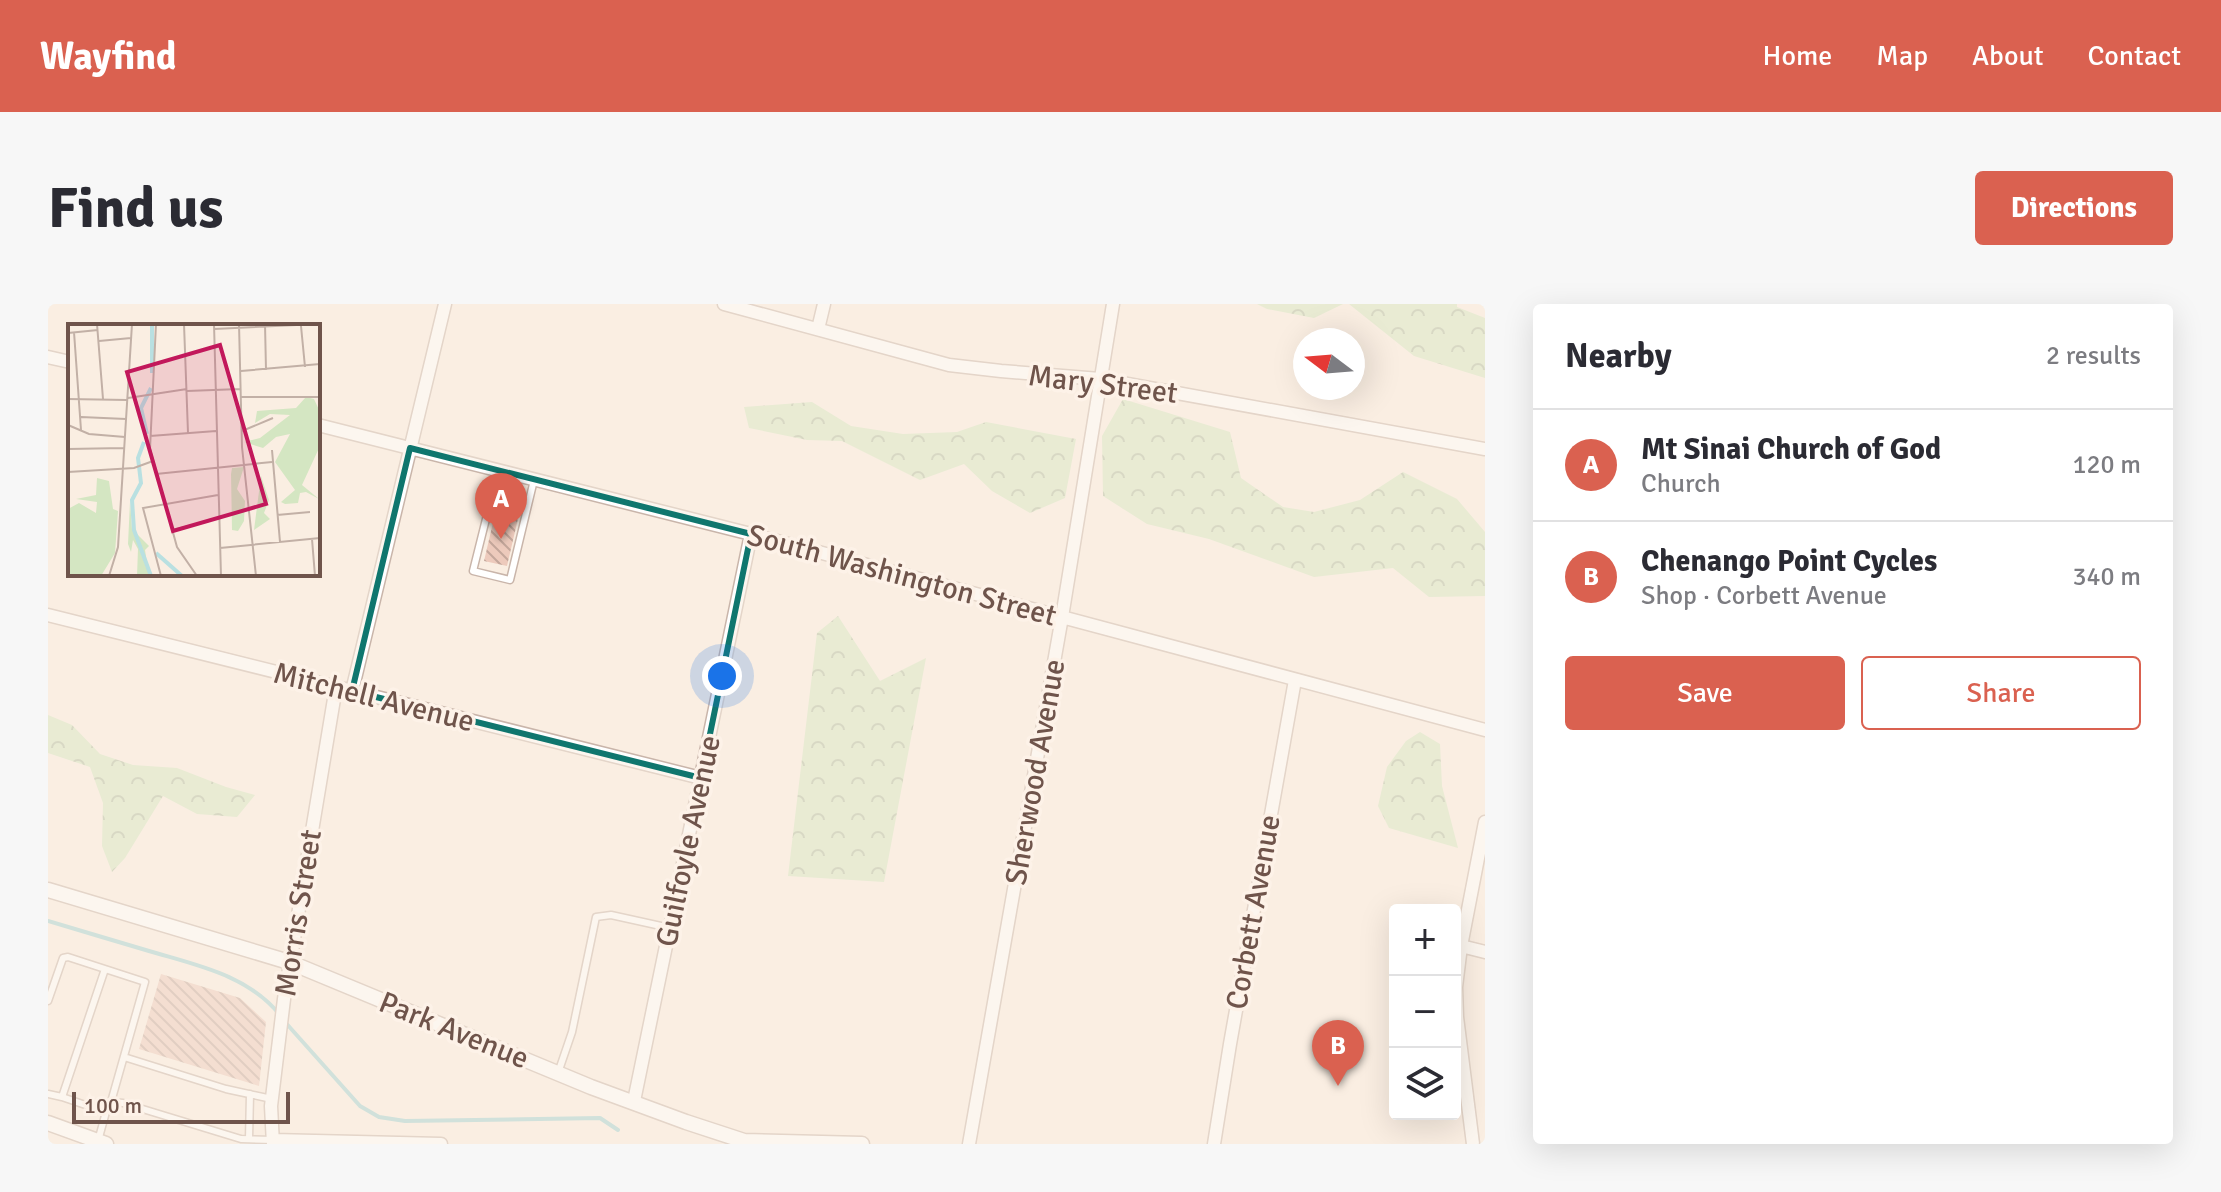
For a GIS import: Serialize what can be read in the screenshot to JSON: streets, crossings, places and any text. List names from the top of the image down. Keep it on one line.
{"streets":{"street":["Mary Street","South Washington Street","Mitchell Avenue","Sherwood Avenue","Guilfoyle Avenue","Corbett Avenue","Morris Street","Park Avenue"]},"crossings":[["Mary Street","Sherwood Avenue"],["South Washington Street","Sherwood Avenue"],["South Washington Street","Guilfoyle Avenue"],["South Washington Street","Corbett Avenue"],["Mitchell Avenue","Guilfoyle Avenue"],["Mitchell Avenue","Morris Street"],["Guilfoyle Avenue","Park Avenue"],["Morris Street","Park Avenue"]],"scale_bar":"100 m","north":"left","page":{"header":"Wayfind","nav":["Home","Map","About","Contact"],"buttons":["Directions",["Save","Share"]],"title":"Find us","heading":["Nearby","2 results"],"list":[{"mark":"A","name":"Mt Sinai Church of God","note":"Church","value":"120 m"},{"mark":"B","name":"Chenango Point Cycles","note":"Shop · Corbett Avenue","value":"340 m"}],"pins":["A","B"],"map_buttons":["+","−"],"scale":"100 m"}}
